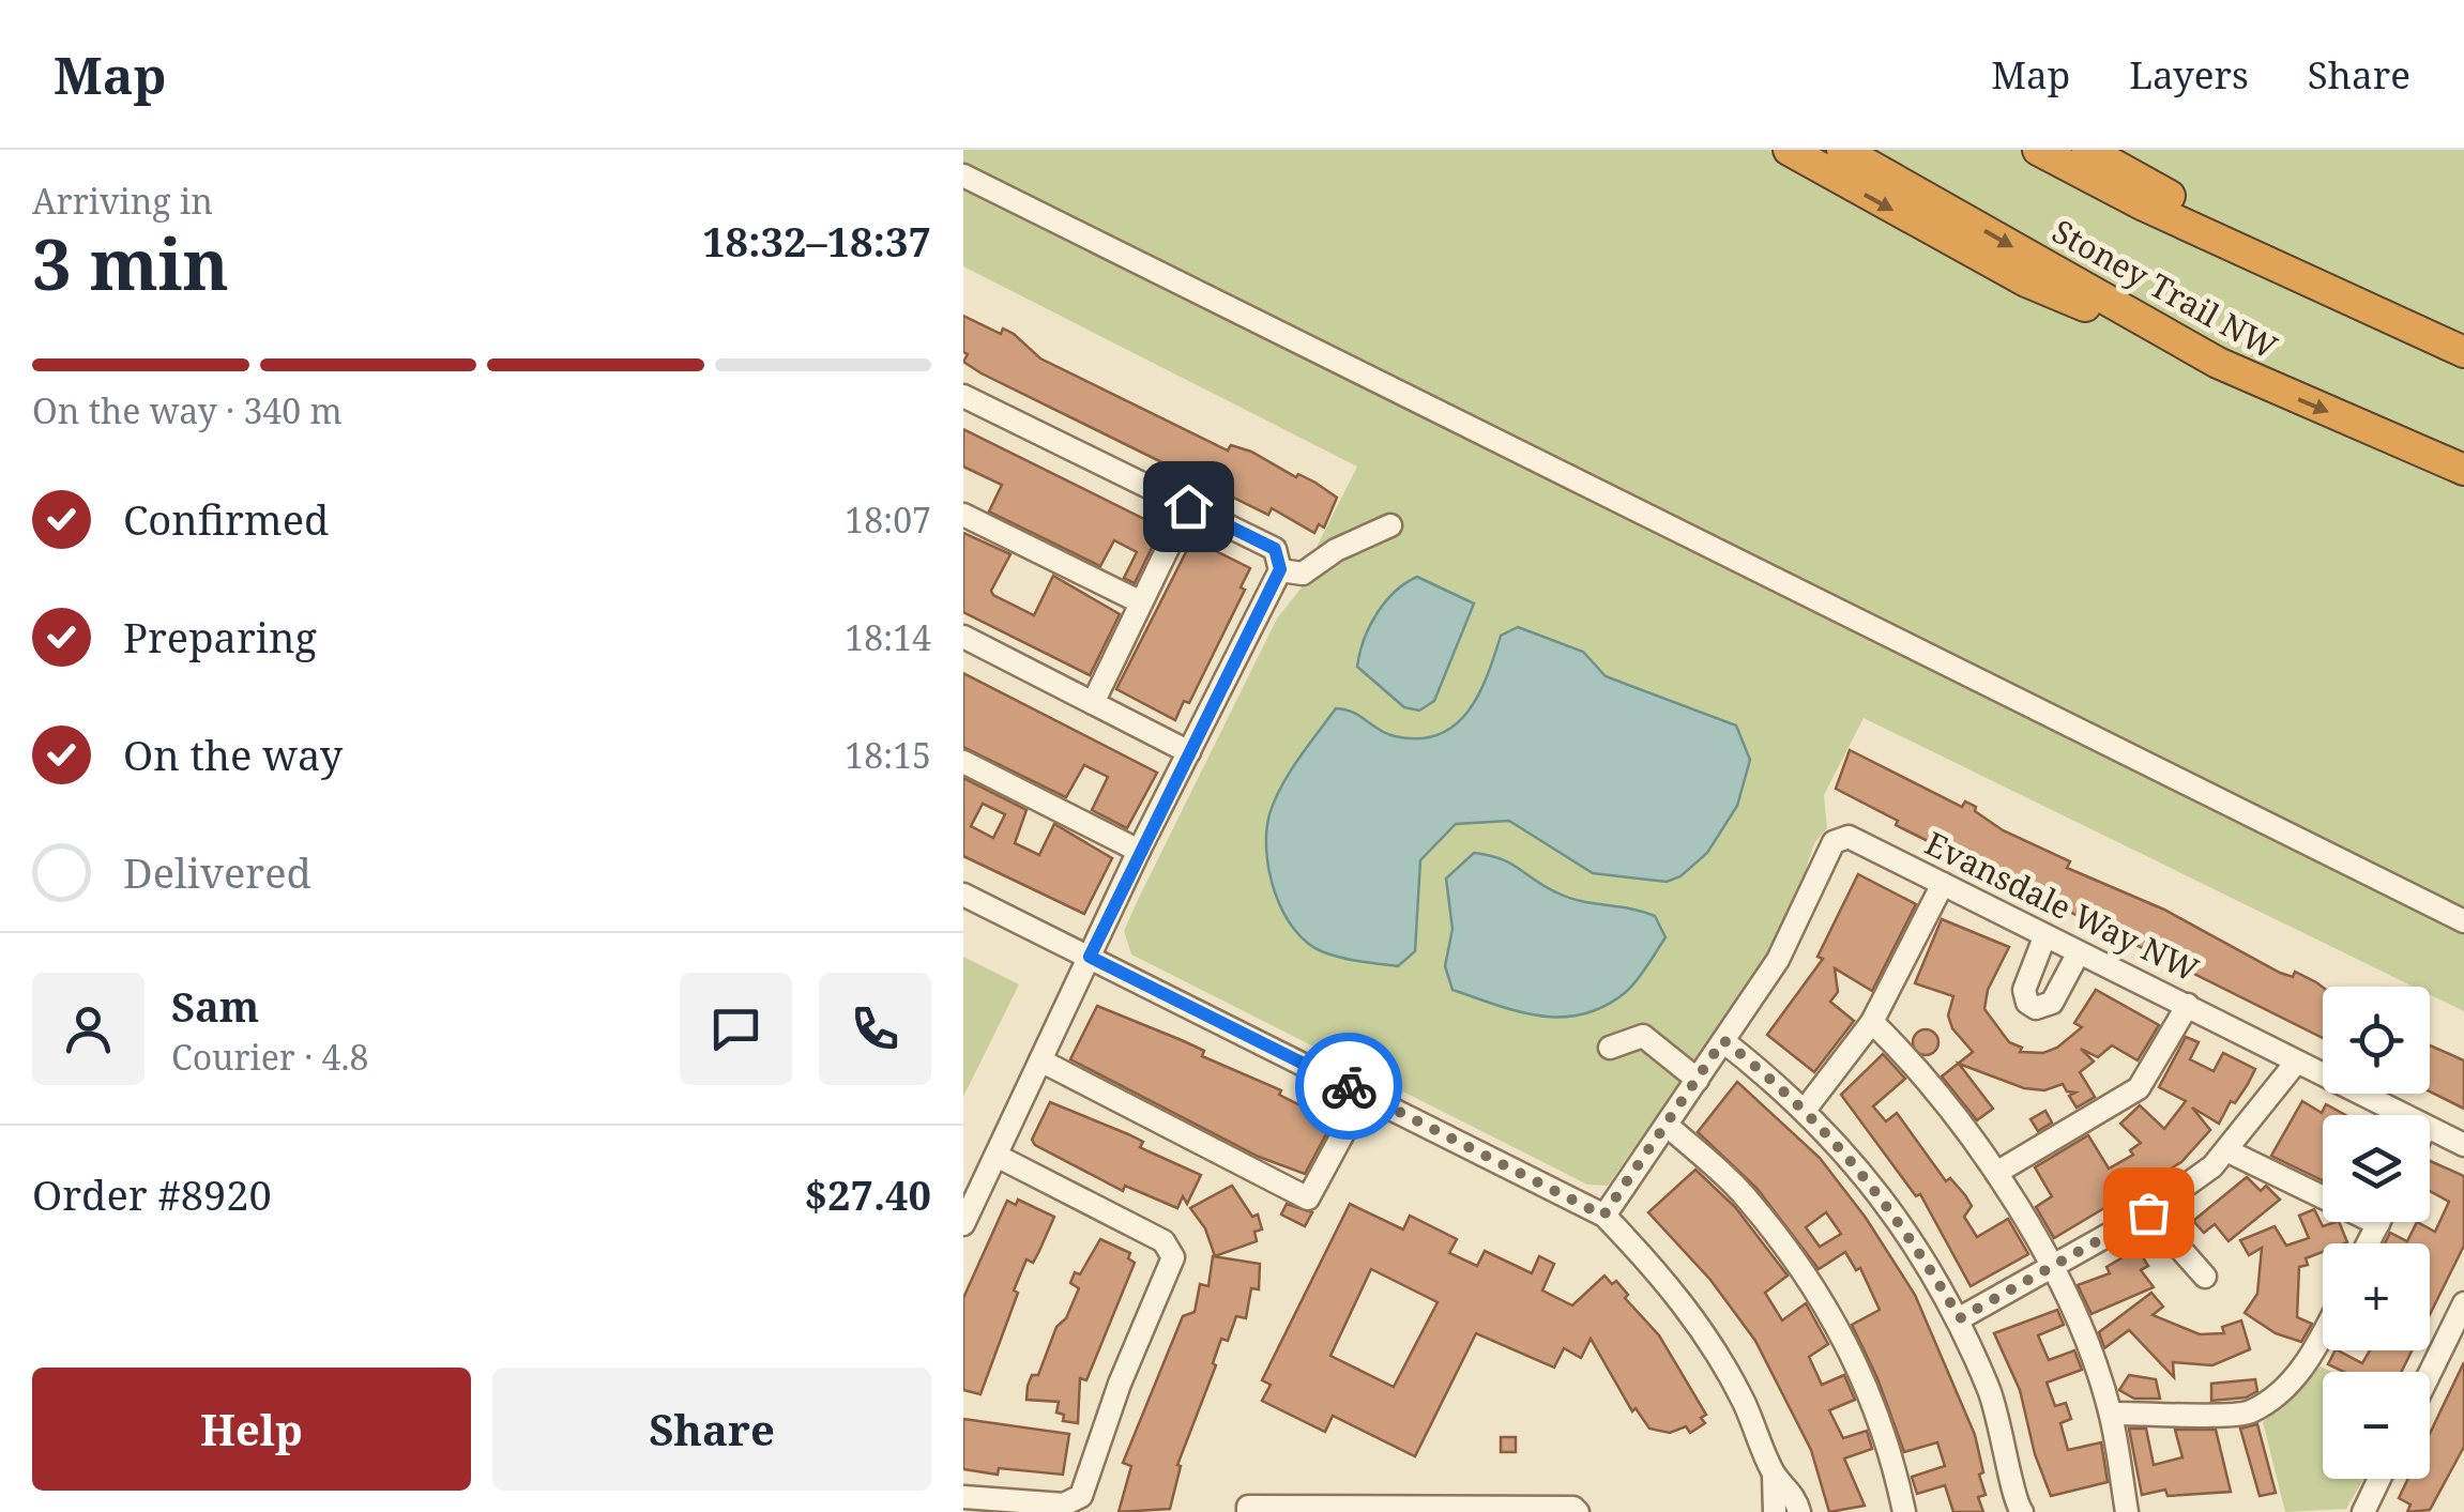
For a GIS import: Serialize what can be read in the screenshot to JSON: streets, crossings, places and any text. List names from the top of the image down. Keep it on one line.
{"streets":{"highway":["Stoney Trail NW"],"street":["Evansdale Way NW"]},"page":{"header":"Map","nav":["Map","Layers","Share"],"heading":["3 min","Arriving in","18:32–18:37"],"panel":["Sam","Courier · 4.8","Order #8920","$27.40"],"bar":"On the way · 340 m","list":[["Confirmed","18:07"],["Preparing","18:14"],["On the way","18:15"],"Delivered"],"map_buttons":["+","−"],"buttons":["Help","Share"]}}
